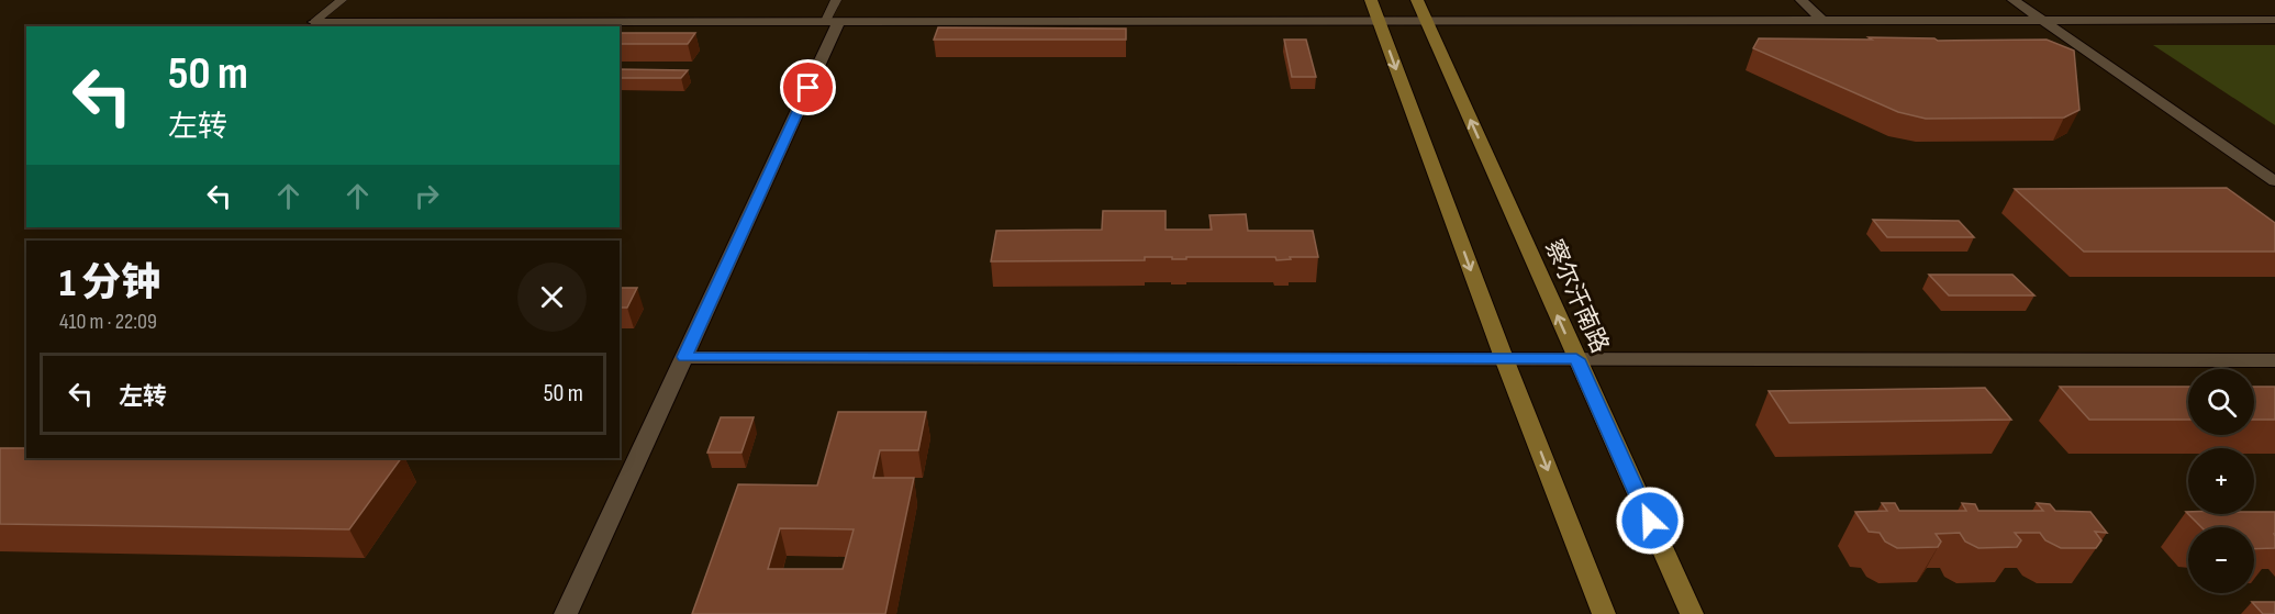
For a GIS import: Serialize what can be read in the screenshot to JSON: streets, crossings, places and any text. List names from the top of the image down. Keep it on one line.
{"streets":{"main road":["察尔汗南路"]},"page":{"turn":["50 m","左转"],"heading":["1 分钟","410 m · 22:09"],"list":[{"name":"左转","value":"50 m"}],"map_buttons":["+","−"]}}
